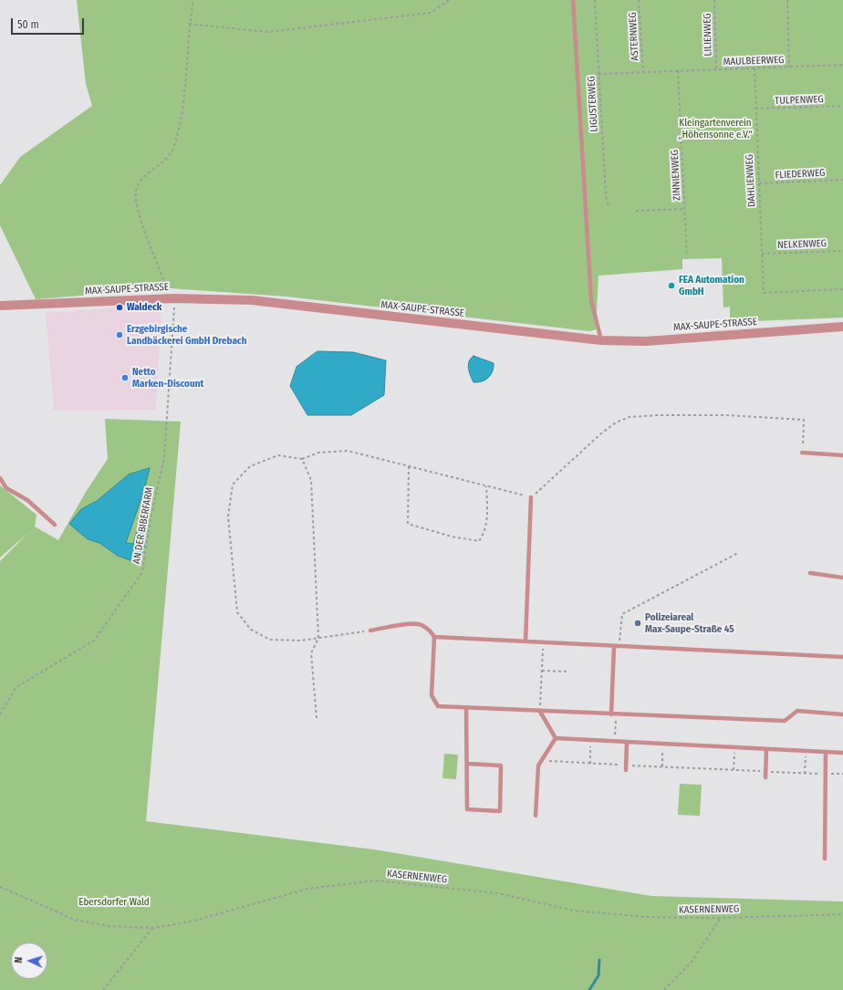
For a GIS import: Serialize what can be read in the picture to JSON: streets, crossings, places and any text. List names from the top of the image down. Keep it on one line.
{"streets":{"street":["MAX-SAUPE-STRASSE"],"path":["LILIENWEG","ASTERNWEG","MAULBEERWEG","TULPENWEG","LIGUSTERWEG","FLIEDERWEG","ZINNIENWEG","DAHLIENWEG","NELKENWEG","AN DER BIBERFARM","KASERNENWEG"]},"crossings":[["LILIENWEG","MAULBEERWEG"],["ASTERNWEG","MAULBEERWEG"],["MAULBEERWEG","LIGUSTERWEG"],["MAULBEERWEG","ZINNIENWEG"],["MAULBEERWEG","DAHLIENWEG"],["TULPENWEG","DAHLIENWEG"],["FLIEDERWEG","DAHLIENWEG"],["DAHLIENWEG","NELKENWEG"],["MAX-SAUPE-STRASSE","AN DER BIBERFARM"]],"parks":["Kleingartenverein „Höhensonne e.V.“","Ebersdorfer Wald"],"places":["FEA Automation GmbH","Waldeck","Erzgebirgische Landbäckerei GmbH Drebach","Netto Marken-Discount","Polizeiareal Max-Saupe-Straße 45"],"scale_bar":"50 m","north":"left"}
